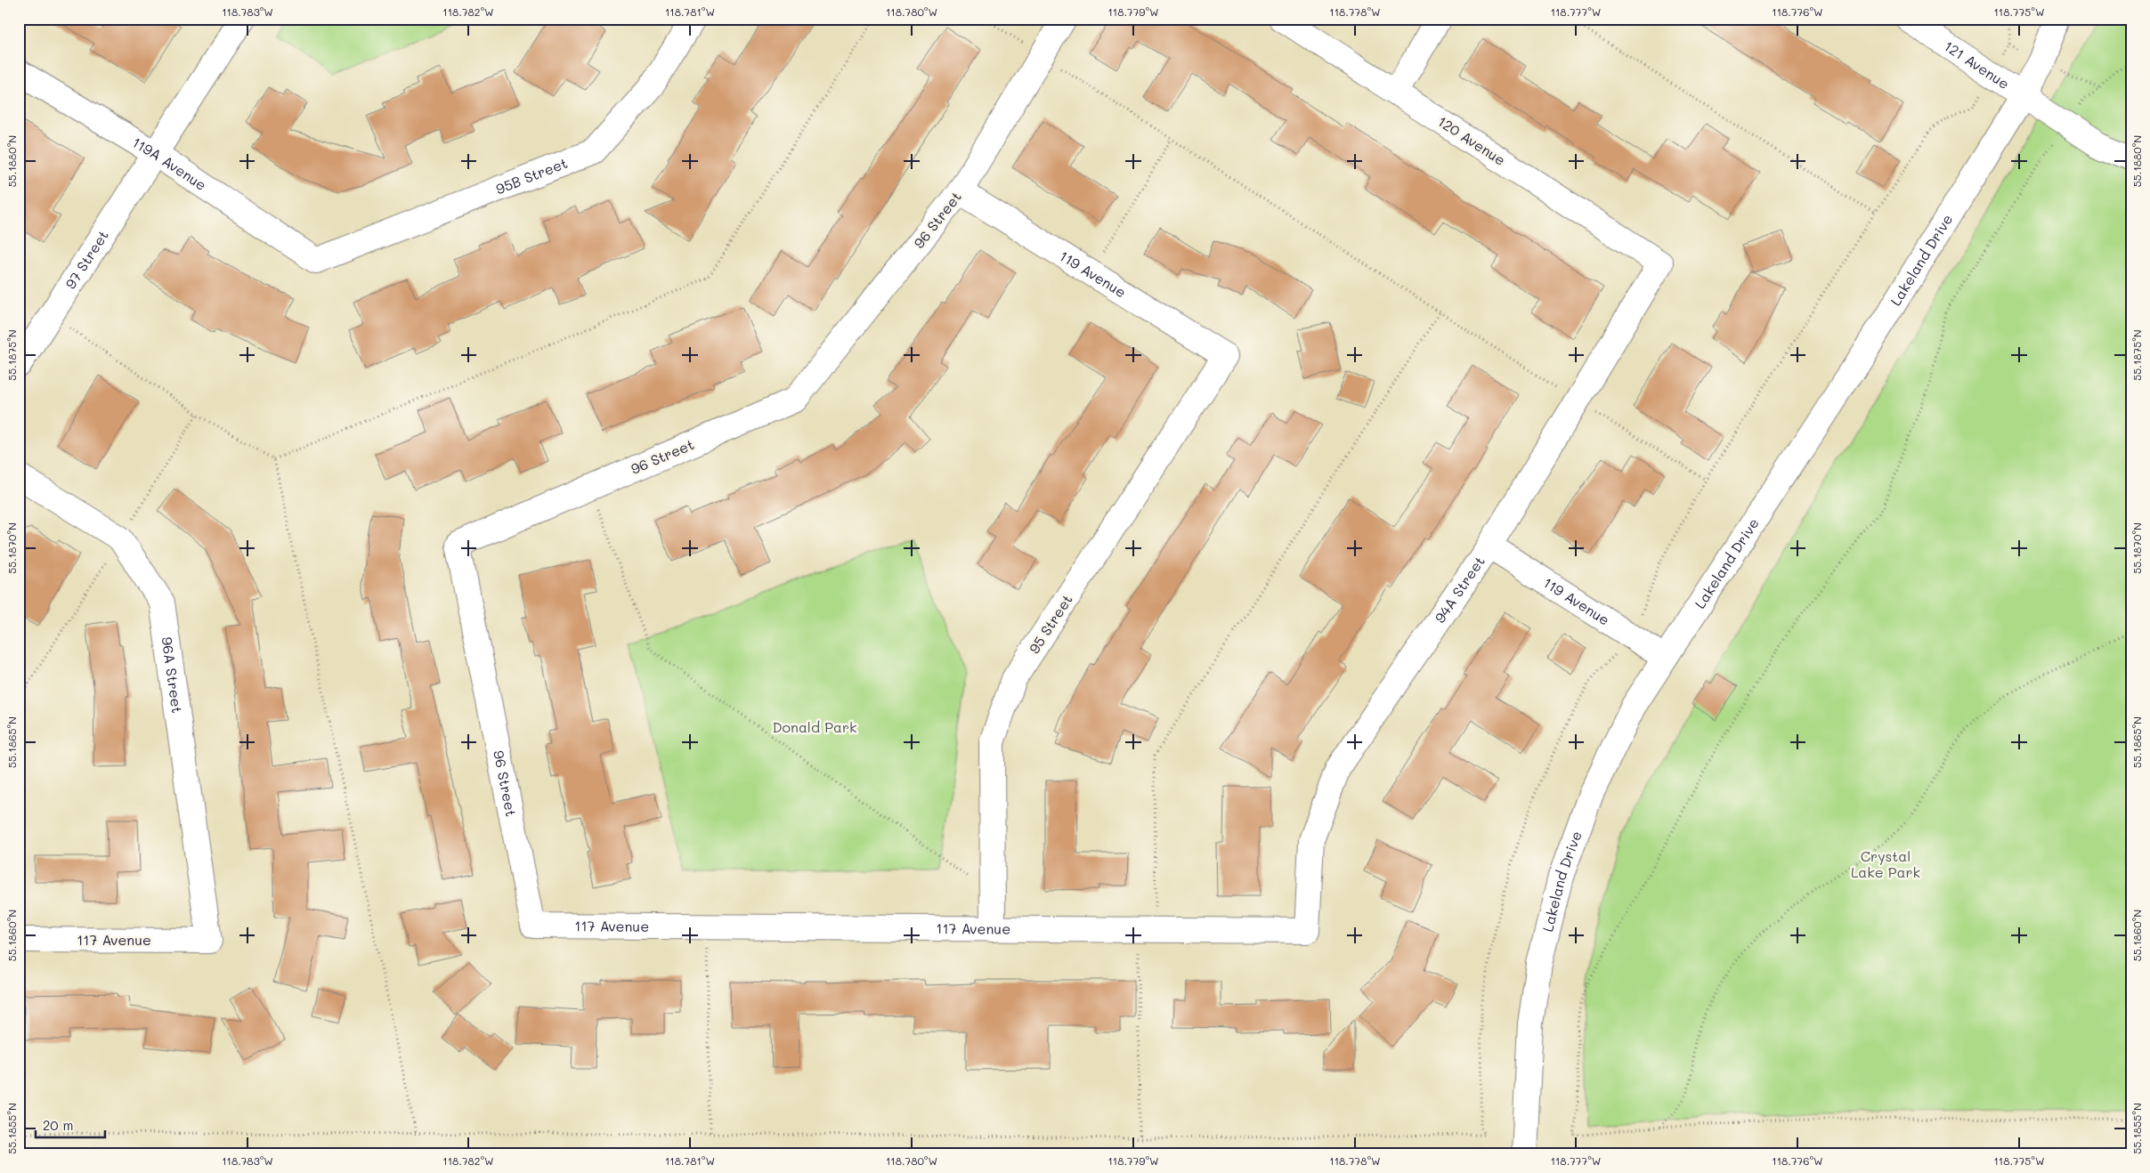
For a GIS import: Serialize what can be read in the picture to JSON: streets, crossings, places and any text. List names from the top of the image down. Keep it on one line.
{"streets":{"street":["121 Avenue","120 Avenue","119A Avenue","95B Street","96 Street","97 Street","Lakeland Drive","119 Avenue","94A Street","95 Street","96A Street","117 Avenue"]},"crossings":[["121 Avenue","Lakeland Drive"],["120 Avenue","94A Street"],["119A Avenue","95B Street"],["119A Avenue","97 Street"],["96 Street","119 Avenue"],["96 Street","117 Avenue"],["Lakeland Drive","119 Avenue"],["119 Avenue","94A Street"],["119 Avenue","95 Street"],["94A Street","117 Avenue"],["95 Street","117 Avenue"],["96A Street","117 Avenue"]],"parks":["Donald Park","Crystal Lake Park"],"scale_bar":"20 m","coordinates":["118.783°W","118.782°W","118.781°W","118.780°W","118.779°W","118.778°W","118.777°W","118.776°W","118.775°W","55.1880°N","55.1875°N","55.1870°N","55.1865°N","55.1860°N","55.1855°N"]}
